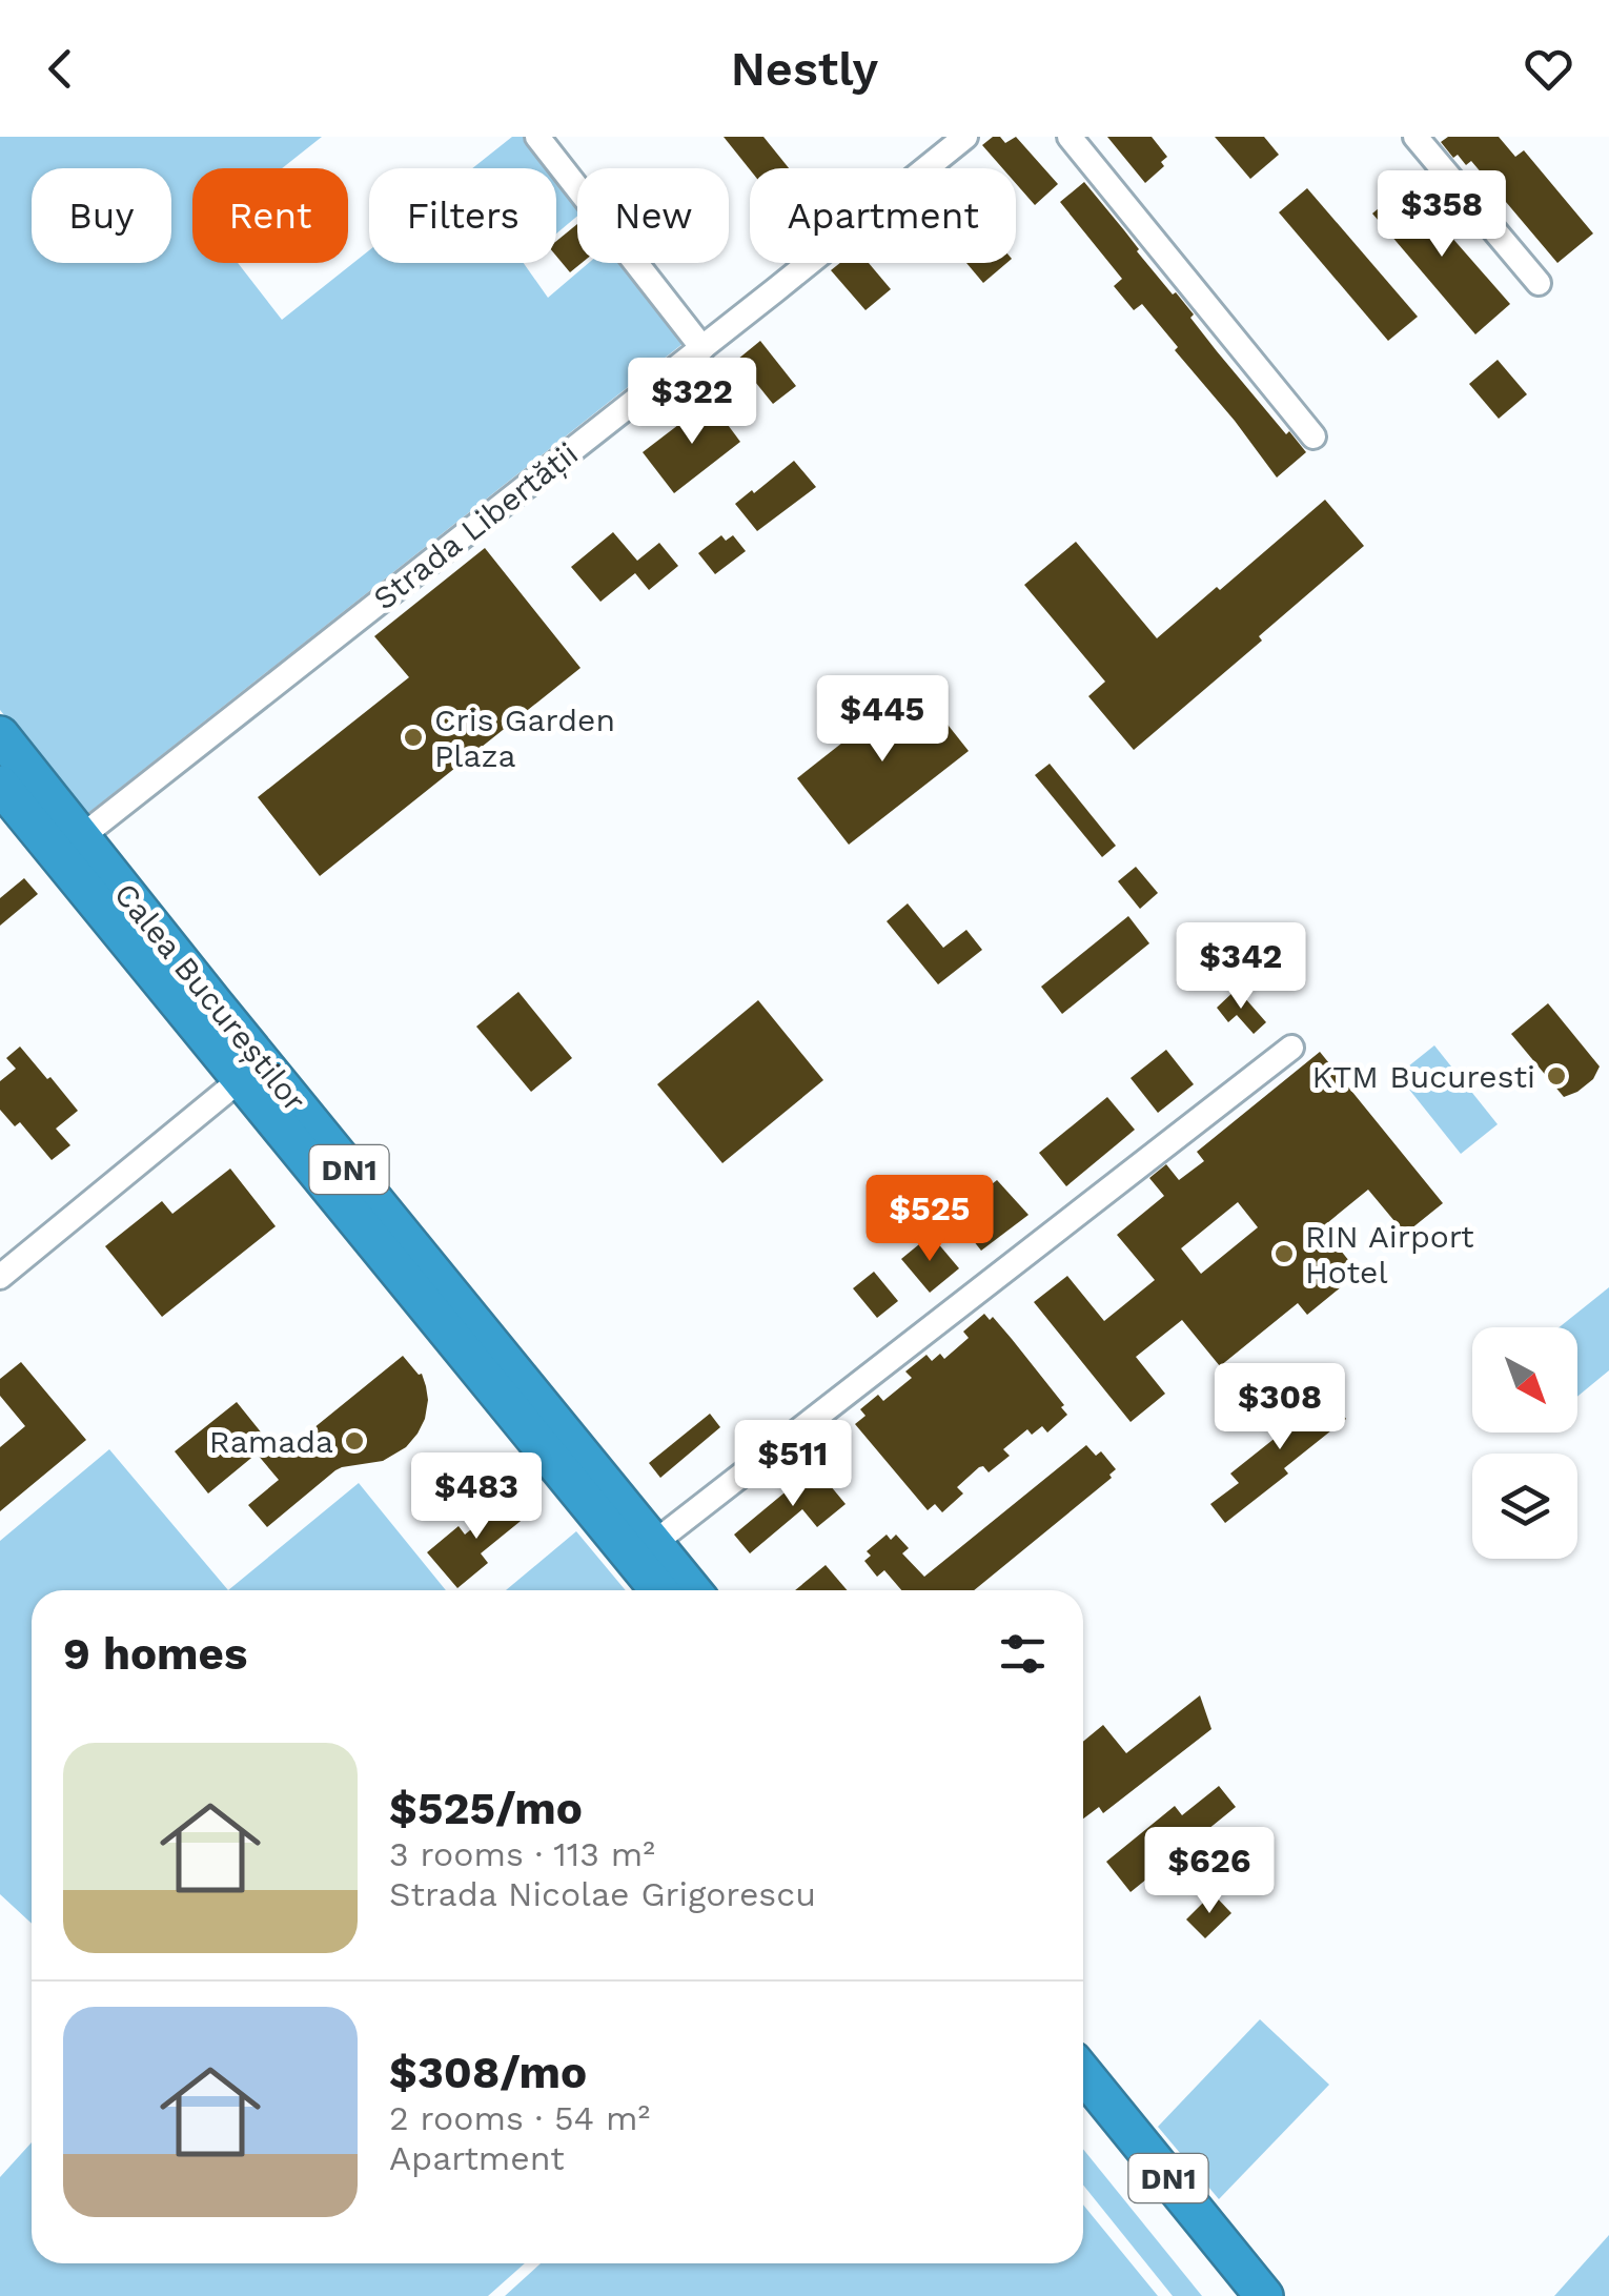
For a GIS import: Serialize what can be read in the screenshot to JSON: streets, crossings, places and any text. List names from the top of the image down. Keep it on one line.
{"streets":{"highway":["Calea Bucureștilor","DN1"],"street":["Strada Libertății"]},"crossings":[["Strada Libertății","Calea Bucureștilor"]],"places":["Cris Garden Plaza","KTM Bucuresti","RIN Airport Hotel","Ramada"],"north":"bottom right","page":{"header":"Nestly","chip":["Buy","Rent","Filters","New","Apartment"],"price":["$358","$322","$445","$342","$525","$308","$511","$483","$626"],"heading":"9 homes","list":[{"name":"$525/mo","note":"3 rooms · 113 m² · Strada Nicolae Grigorescu"},{"name":"$308/mo","note":"2 rooms · 54 m² · Apartment"}]}}
